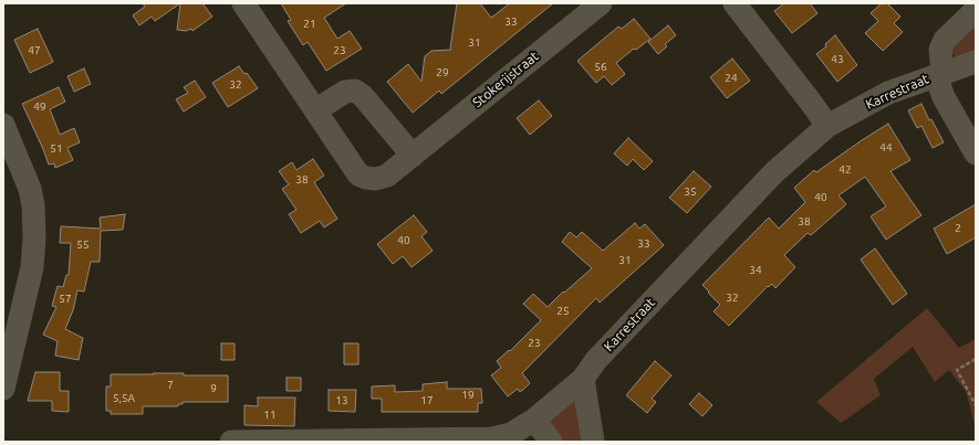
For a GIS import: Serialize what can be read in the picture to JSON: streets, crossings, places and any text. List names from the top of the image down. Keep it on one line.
{"streets":{"street":["Stokerijstraat","Karrestraat"]},"house_numbers":["33","21","31","47","23","43","56","29","24","32","49","44","51","42","38","35","40","38","2","40","33","55","31","34","32","57","25","23","7","9","19","5,5A","13","17","11"]}
